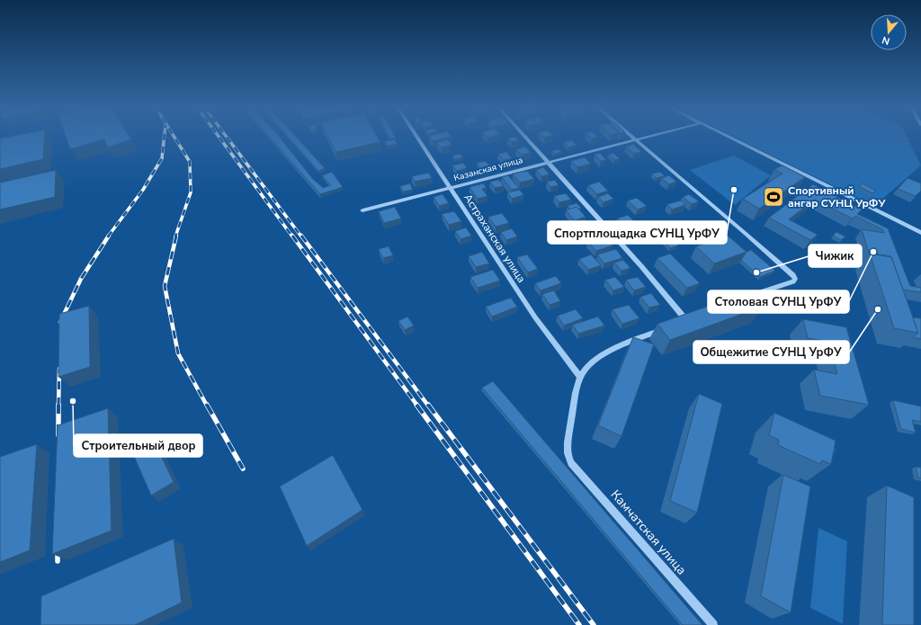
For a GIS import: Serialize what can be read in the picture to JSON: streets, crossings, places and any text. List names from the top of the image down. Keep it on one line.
{"streets":{"street":["Казанская улица","Астраханская улица","Камчатская улица"]},"crossings":[["Казанская улица","Астраханская улица"],["Астраханская улица","Камчатская улица"]],"places":{"other":["Спортплощадка СУНЦ УрФУ","Столовая СУНЦ УрФУ","Чижик","Общежитие СУНЦ УрФУ","Строительный двор"],"sports":["Спортивный ангар СУНЦ УрФУ"]},"north":"bottom"}
